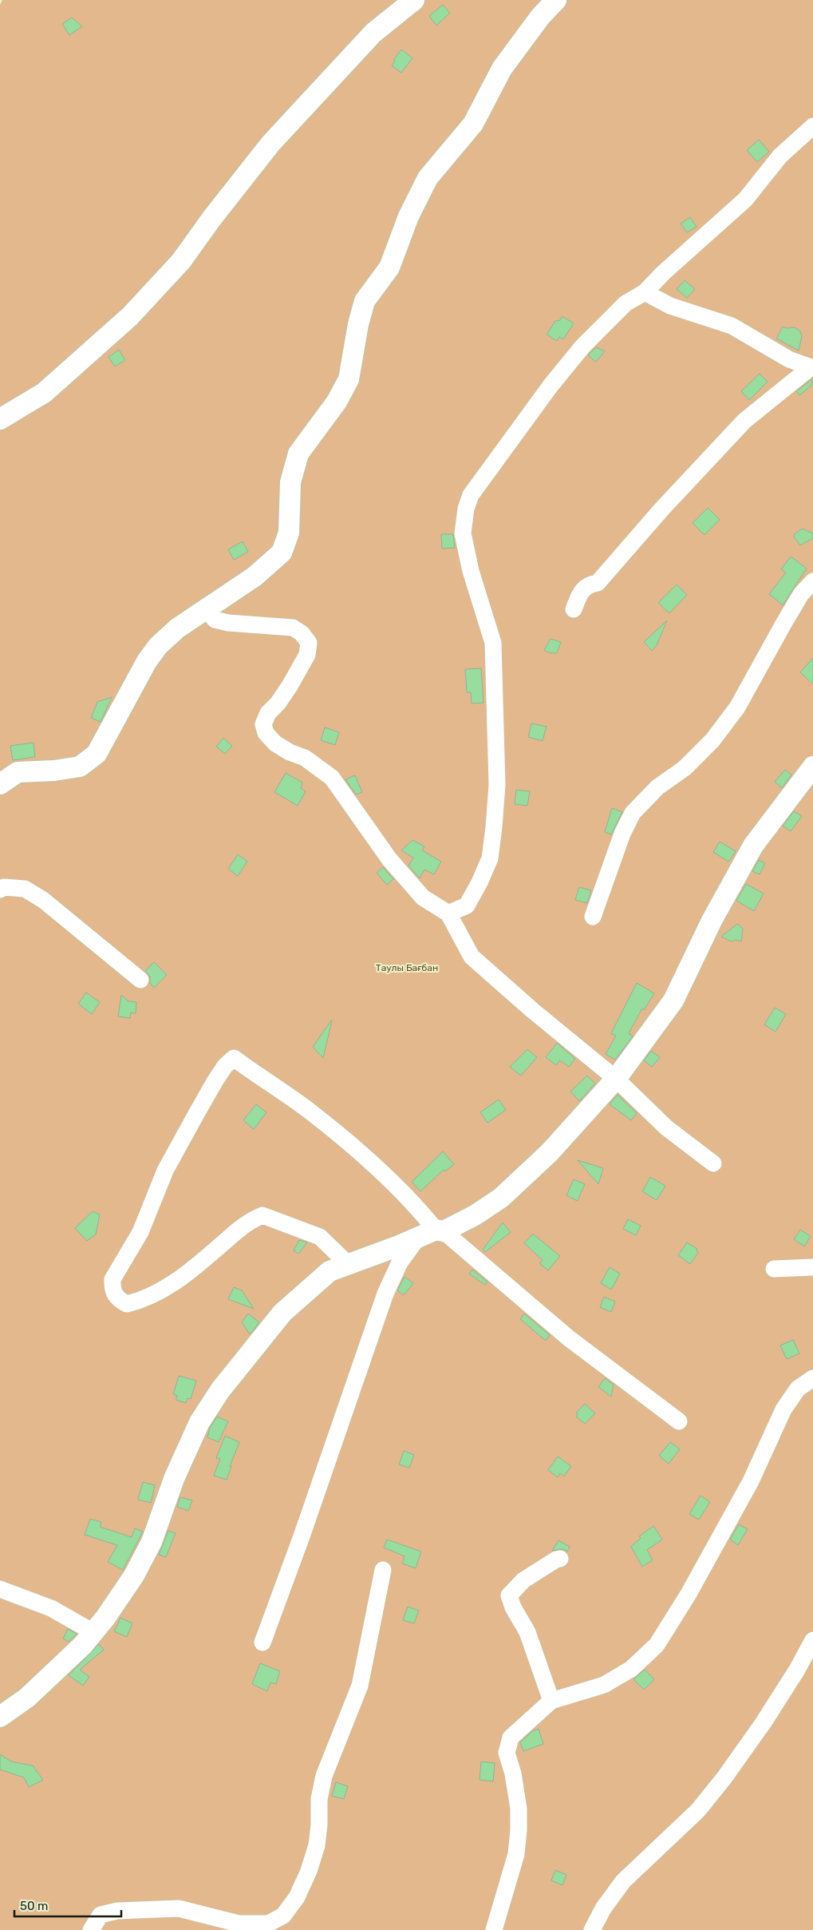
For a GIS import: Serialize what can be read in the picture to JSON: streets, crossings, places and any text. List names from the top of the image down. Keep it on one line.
{"parks":["Таулы Бағбан"],"scale_bar":"50 m"}
